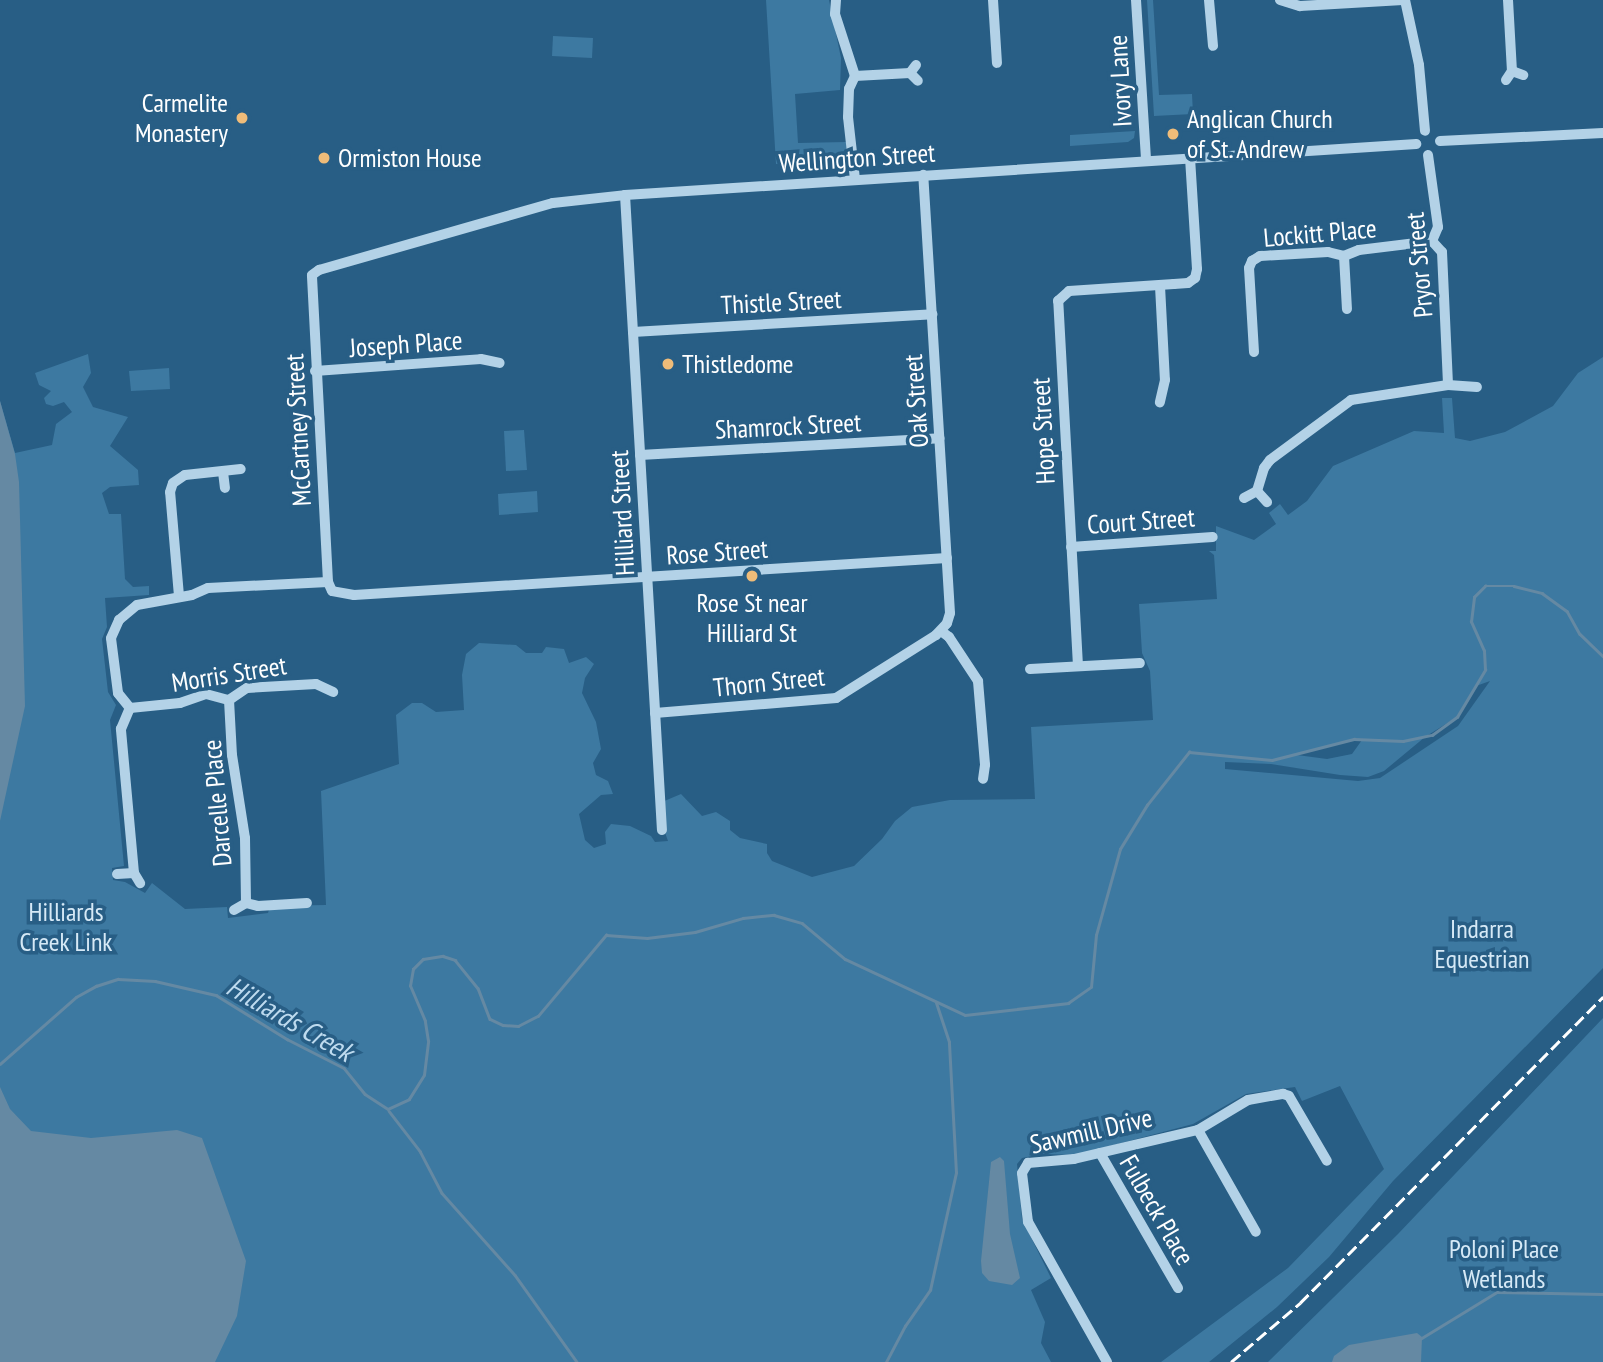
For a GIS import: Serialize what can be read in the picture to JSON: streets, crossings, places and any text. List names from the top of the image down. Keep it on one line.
{"streets":{"street":["Ivory Lane","Wellington Street","Lockitt Place","Pryor Street","Thistle Street","Joseph Place","Oak Street","Shamrock Street","McCartney Street","Hope Street","Hilliard Street","Court Street","Rose Street","Morris Street","Thorn Street","Darcelle Place","Sawmill Drive","Fulbeck Place"]},"crossings":[["Ivory Lane","Wellington Street"],["Wellington Street","Pryor Street"],["Wellington Street","Oak Street"],["Wellington Street","McCartney Street"],["Wellington Street","Hilliard Street"],["Lockitt Place","Pryor Street"],["Thistle Street","Oak Street"],["Thistle Street","Hilliard Street"],["Joseph Place","McCartney Street"],["Oak Street","Shamrock Street"],["Oak Street","Rose Street"],["Oak Street","Thorn Street"],["Shamrock Street","Hilliard Street"],["McCartney Street","Rose Street"],["Hope Street","Court Street"],["Hilliard Street","Rose Street"],["Hilliard Street","Thorn Street"],["Morris Street","Darcelle Place"],["Sawmill Drive","Fulbeck Place"]],"water":["Hilliards Creek"],"parks":["Hilliards Creek Link","Indarra Equestrian","Poloni Place Wetlands"],"places":["Carmelite Monastery","Anglican Church of St. Andrew","Ormiston House","Thistledome","Rose St near Hilliard St"]}
